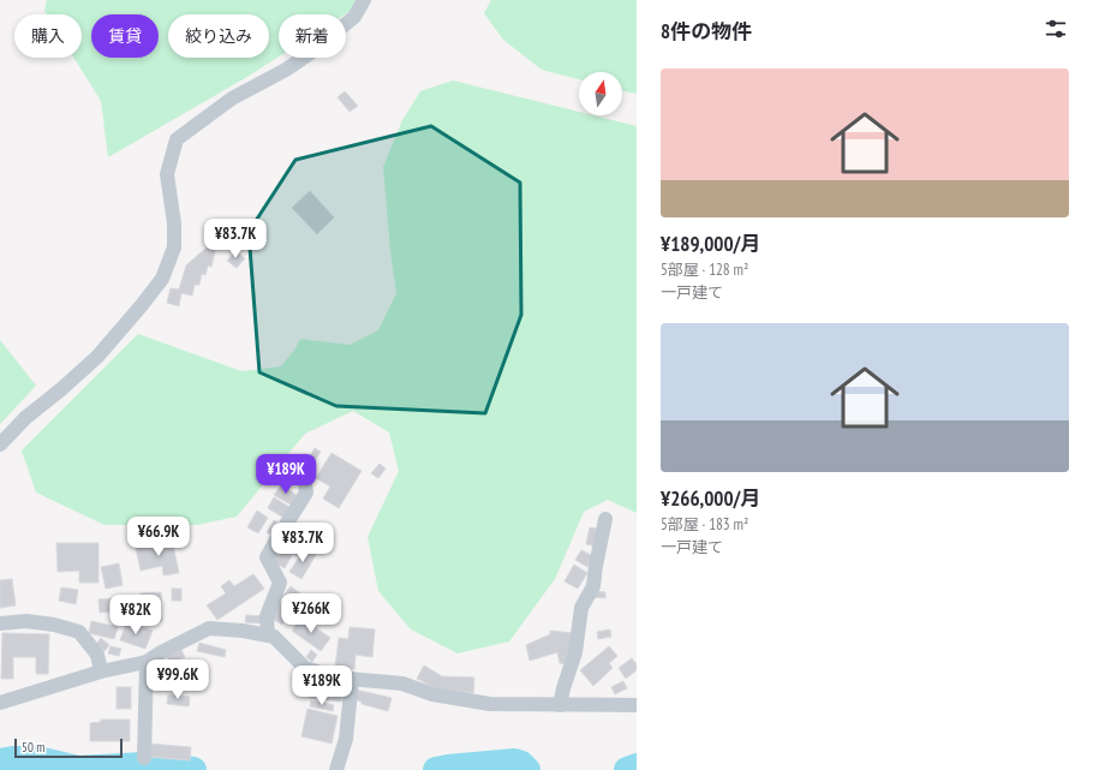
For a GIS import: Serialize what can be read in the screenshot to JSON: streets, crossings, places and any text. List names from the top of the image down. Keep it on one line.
{"scale_bar":"50 m","north":"top","page":{"heading":"8件の物件","chip":["購入","賃貸","絞り込み","新着"],"list":[{"name":"¥189,000/月","note":"5部屋 · 128 m² · 一戸建て"},{"name":"¥266,000/月","note":"5部屋 · 183 m² · 一戸建て"}],"price":["¥83.7K","¥189K","¥66.9K","¥83.7K","¥266K","¥82K","¥99.6K","¥189K"],"scale":"50 m"}}
